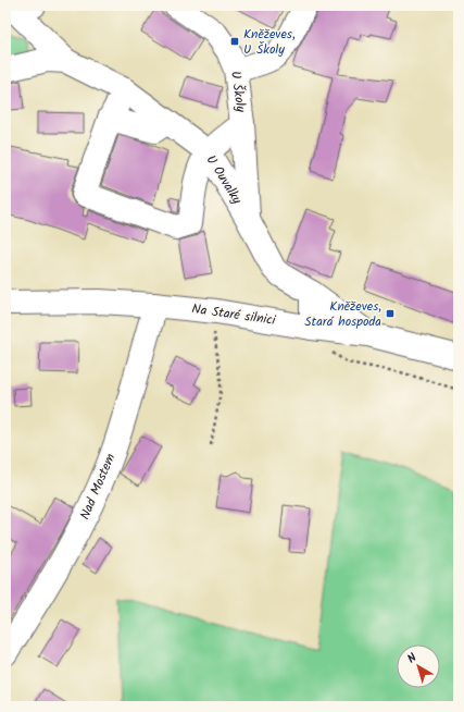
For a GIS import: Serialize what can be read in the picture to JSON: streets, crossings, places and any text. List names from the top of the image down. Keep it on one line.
{"streets":{"street":["U Školy","U Ouvalky","Na Staré silnici","Nad Mostem"]},"crossings":[["U Školy","U Ouvalky"],["U Ouvalky","Na Staré silnici"],["Na Staré silnici","Nad Mostem"]],"places":{"transit":["Kněževes, U Školy","Kněževes, Stará hospoda"]},"north":"top left"}
